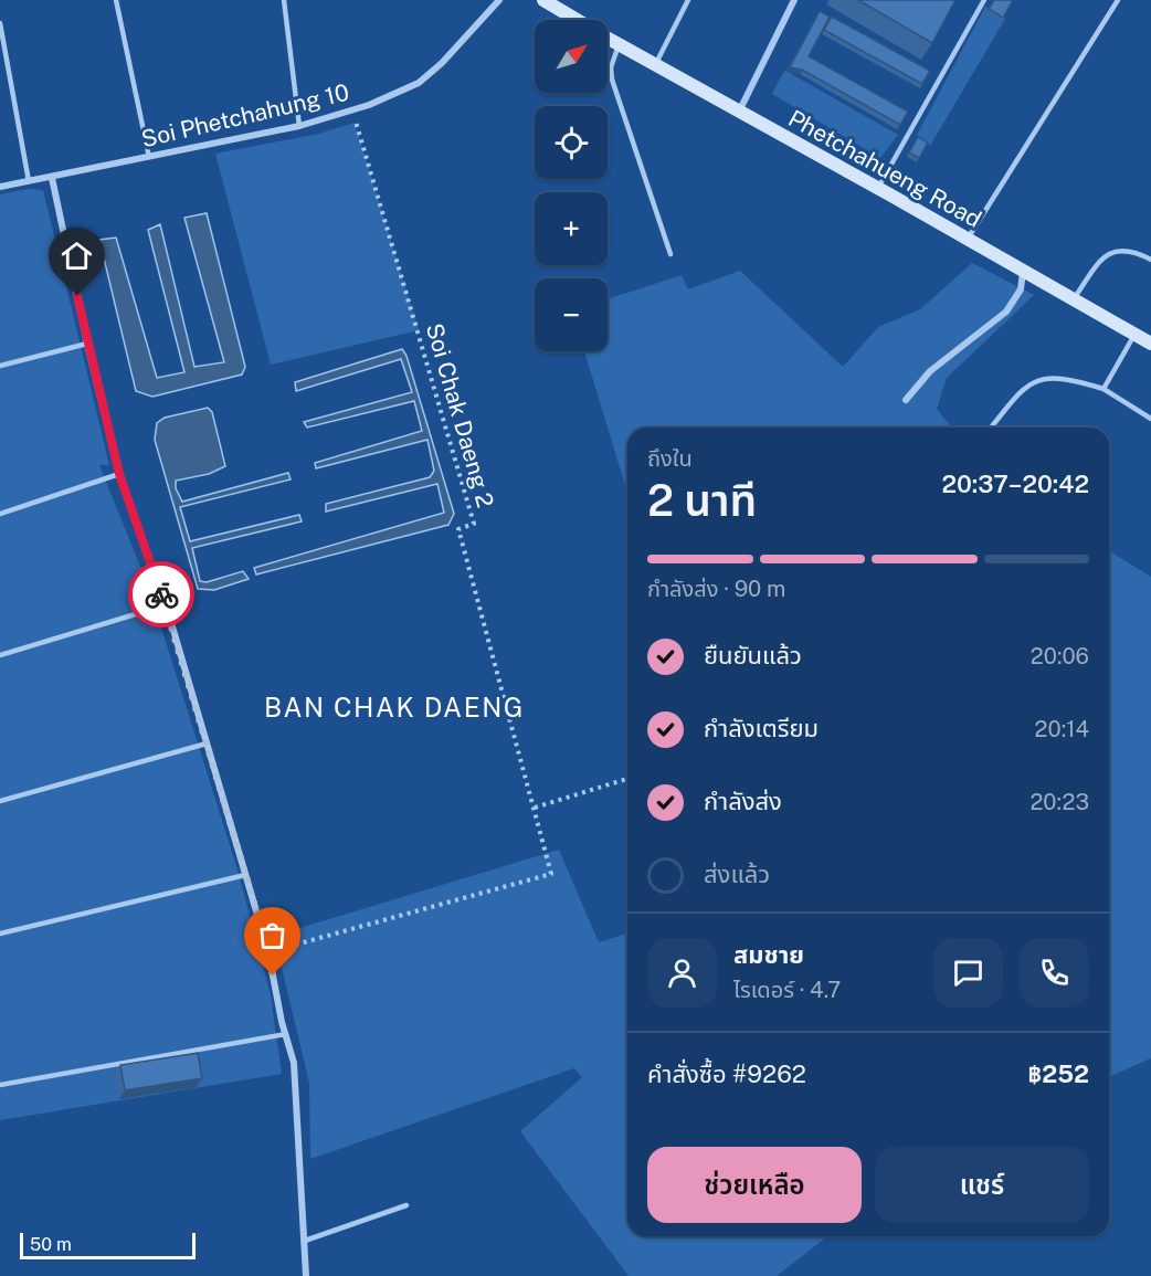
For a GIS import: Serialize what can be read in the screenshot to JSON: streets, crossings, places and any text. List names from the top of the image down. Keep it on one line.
{"streets":{"main road":["Phetchahueng Road"],"street":["Soi Phetchahung 10"],"path":["Soi Chak Daeng 2"]},"crossings":[["Soi Phetchahung 10","Soi Chak Daeng 2"]],"districts":["BAN CHAK DAENG"],"scale_bar":"50 m","north":"top right","page":{"map_buttons":["+","−"],"heading":["2 นาที","ถึงใน","20:37–20:42"],"panel":["สมชาย","ไรเดอร์ · 4.7","คำสั่งซื้อ #9262","฿252"],"bar":"กำลังส่ง · 90 m","list":[["ยืนยันแล้ว","20:06"],["กำลังเตรียม","20:14"],["กำลังส่ง","20:23"],"ส่งแล้ว"],"buttons":["ช่วยเหลือ","แชร์"],"scale":"50 m"}}
